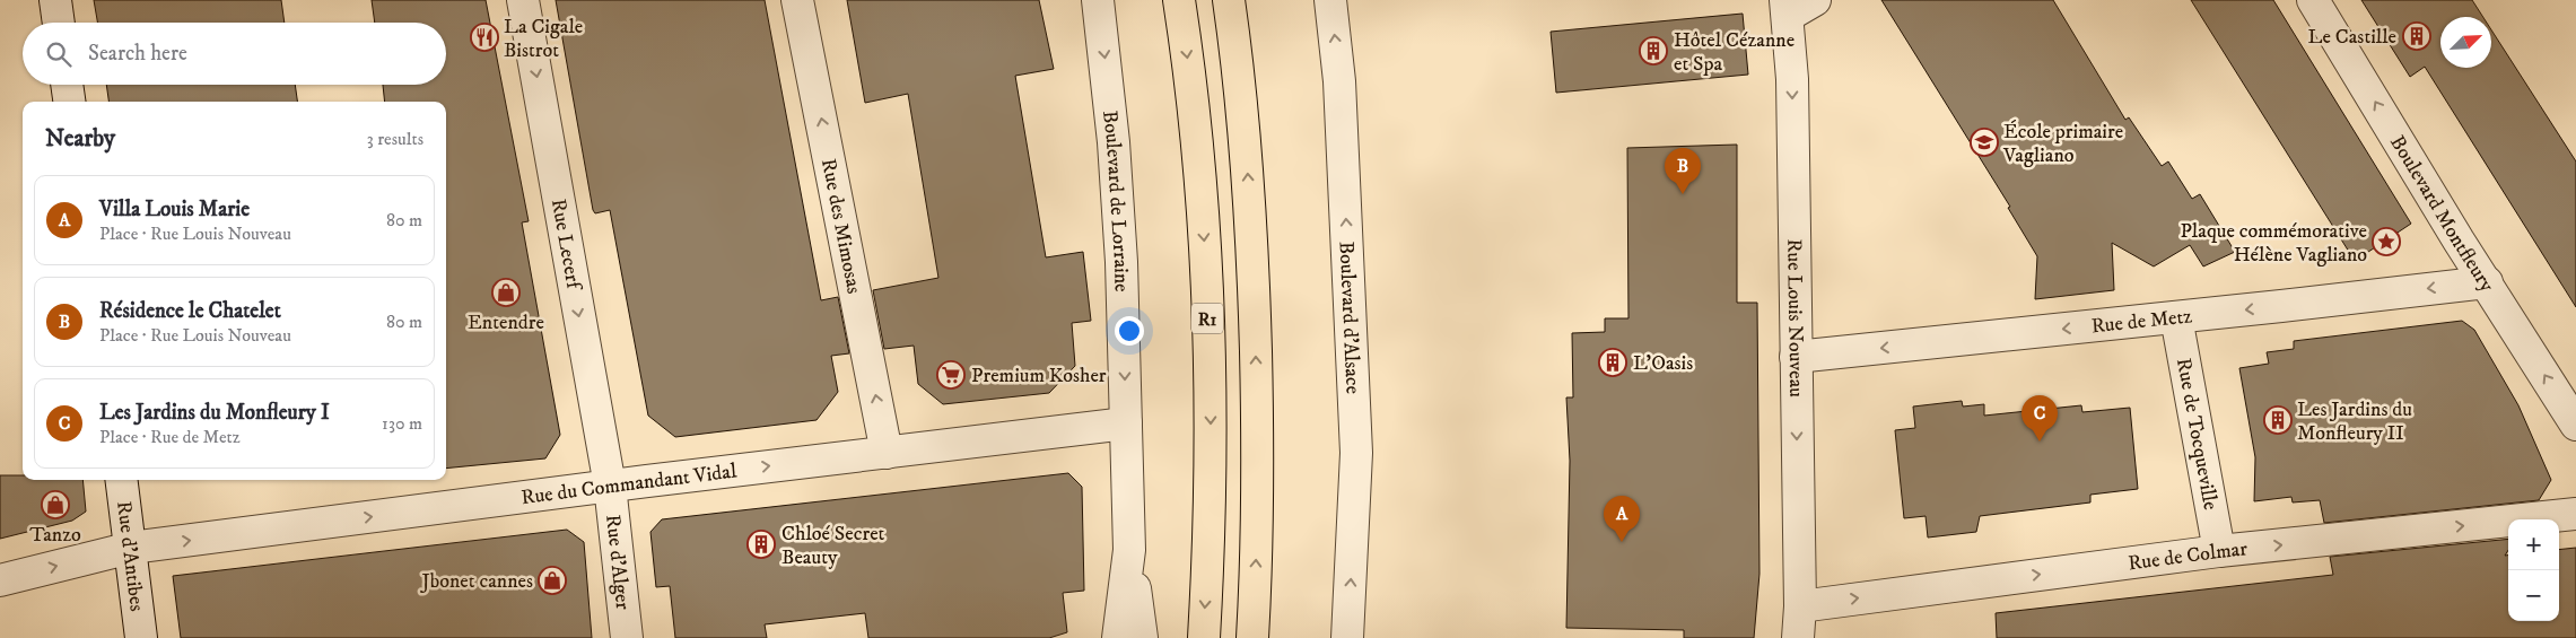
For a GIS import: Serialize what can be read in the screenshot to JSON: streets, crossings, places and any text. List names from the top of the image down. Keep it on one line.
{"streets":{"highway":["R1"],"street":["Boulevard de Lorraine","Boulevard Montfleury","Rue des Mimosas","Rue Lecerf","Boulevard d'Alsace","Rue Louis Nouveau","Rue de Metz","Rue de Tocqueville","Rue du Commandant Vidal","Rue de Colmar","Rue d'Antibes","Rue d'Alger"]},"crossings":[["Boulevard de Lorraine","Rue du Commandant Vidal"],["Boulevard Montfleury","Rue de Metz"],["Rue des Mimosas","Rue du Commandant Vidal"],["Rue Lecerf","Rue du Commandant Vidal"],["Rue Lecerf","Rue d'Alger"],["Rue Louis Nouveau","Rue de Metz"],["Rue Louis Nouveau","Rue de Colmar"],["Rue de Metz","Rue de Tocqueville"],["Rue de Tocqueville","Rue de Colmar"],["Rue du Commandant Vidal","Rue d'Antibes"],["Rue du Commandant Vidal","Rue d'Alger"]],"one_way":["Boulevard de Lorraine","Boulevard Montfleury","Rue des Mimosas","Rue Lecerf","Boulevard d'Alsace","Rue Louis Nouveau","Rue de Metz","Rue du Commandant Vidal","Rue de Colmar"],"places":{"building":["Le Castille","Hôtel Cézanne et Spa","L'Oasis","Les Jardins du Monfleury II","Chloé Secret Beauty"],"restaurant":["La Cigale Bistrot"],"school or university":["École primaire Vagliano"],"place":["Plaque commémorative Hélène Vagliano"],"shop":["Entendre","Tanzo","Jbonet cannes"],"supermarket":["Premium Kosher"]},"north":"top right","page":{"search":"Search here","heading":["Nearby","3 results"],"pins":["B","C","A"],"list":[{"mark":"A","name":"Villa Louis Marie","note":"Place · Rue Louis Nouveau","value":"80 m"},{"mark":"B","name":"Résidence le Chatelet","note":"Place · Rue Louis Nouveau","value":"80 m"},{"mark":"C","name":"Les Jardins du Monfleury I","note":"Place · Rue de Metz","value":"130 m"}],"map_buttons":["+","−"]}}
